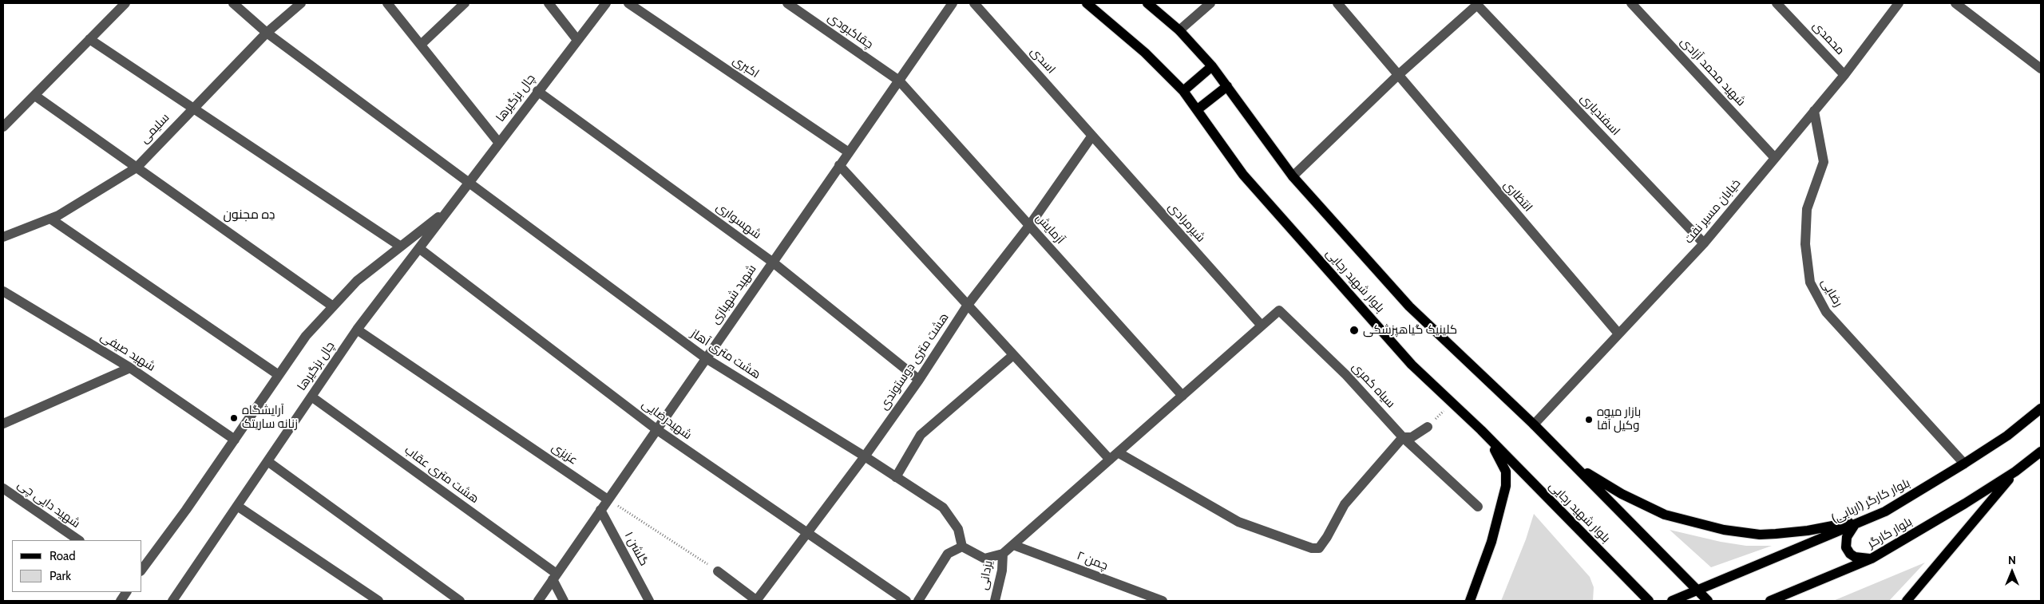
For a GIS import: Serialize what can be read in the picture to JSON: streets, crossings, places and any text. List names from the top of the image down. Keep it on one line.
{"streets":{"main road":["بلوار شهید رجایی","بلوار کارگر (اربابی)","بلوار کارگر"],"street":["چقاکبودی","محمدی","اسدی","اکبری","شهید محمد آزادی","چال بزگیرها","اسفندیاری","سلیمی","انتظاری","خیابان مسیر نفت","شهسواری","شیرمرادی","آزمایش","رضایی","شهید شهبازی","شهید صیفی","هشت متری آهاز","هشت متری دوستوندی","سیاه کمری","شهیدرضایی","عزیزی","هشت متری عقاب","شهید دایی چی","گلشن ۱","چمن ۲","یزدانی"]},"crossings":[["چقاکبودی","آزمایش"],["چقاکبودی","شهید شهبازی"],["محمدی","خیابان مسیر نفت"],["اسدی","شیرمرادی"],["اسدی","هشت متری دوستوندی"],["اکبری","شهید شهبازی"],["شهید محمد آزادی","خیابان مسیر نفت"],["چال بزگیرها","شهسواری"],["چال بزگیرها","شهید صیفی"],["چال بزگیرها","هشت متری آهاز"],["چال بزگیرها","شهیدرضایی"],["چال بزگیرها","عزیزی"],["چال بزگیرها","هشت متری عقاب"],["اسفندیاری","خیابان مسیر نفت"],["سلیمی","هشت متری آهاز"],["انتظاری","خیابان مسیر نفت"],["خیابان مسیر نفت","بلوار شهید رجایی"],["خیابان مسیر نفت","رضایی"],["شهسواری","شهید شهبازی"],["شهسواری","هشت متری دوستوندی"],["شیرمرادی","هشت متری دوستوندی"],["شیرمرادی","سیاه کمری"],["آزمایش","شهید شهبازی"],["آزمایش","هشت متری دوستوندی"],["بلوار شهید رجایی","بلوار کارگر (اربابی)"],["رضایی","بلوار کارگر (اربابی)"],["شهید شهبازی","هشت متری آهاز"],["شهید شهبازی","شهیدرضایی"],["شهید شهبازی","عزیزی"],["شهید شهبازی","هشت متری عقاب"],["شهید شهبازی","گلشن ۱"],["هشت متری آهاز","هشت متری دوستوندی"],["هشت متری دوستوندی","شهیدرضایی"]],"districts":["دِه مجنون"],"places":["کلینیک گیاهپزشکی","آرایشگاه زنانه ساریتک","بازار میوه وکیل آقا"],"legend":["Road","Park"],"north":"top"}
